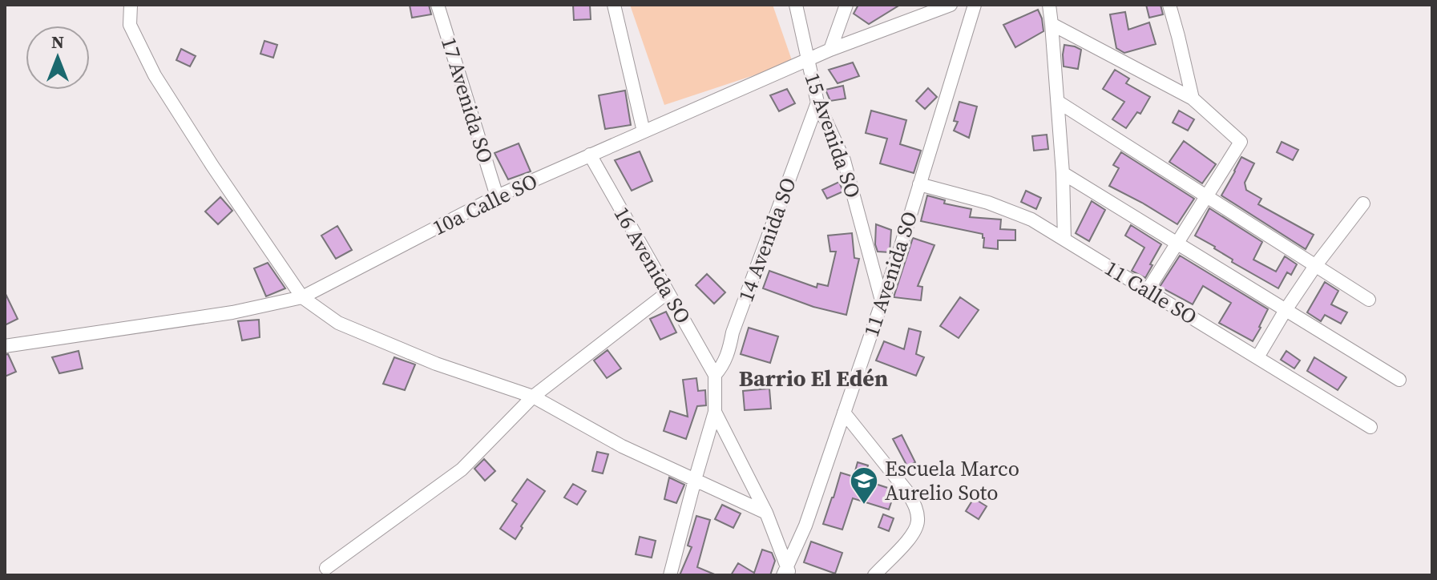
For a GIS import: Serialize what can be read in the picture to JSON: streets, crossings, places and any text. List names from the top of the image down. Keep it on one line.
{"streets":{"street":["17 Avenida SO","15 Avenida SO","10a Calle SO","14 Avenida SO","16 Avenida SO","11 Avenida SO","11 Calle SO"]},"crossings":[["17 Avenida SO","10a Calle SO"],["15 Avenida SO","10a Calle SO"],["15 Avenida SO","14 Avenida SO"],["15 Avenida SO","11 Avenida SO"],["10a Calle SO","16 Avenida SO"],["14 Avenida SO","16 Avenida SO"],["11 Avenida SO","11 Calle SO"]],"districts":["Barrio El Edén"],"places":{"school or university":["Escuela Marco Aurelio Soto"]},"north":"top"}
